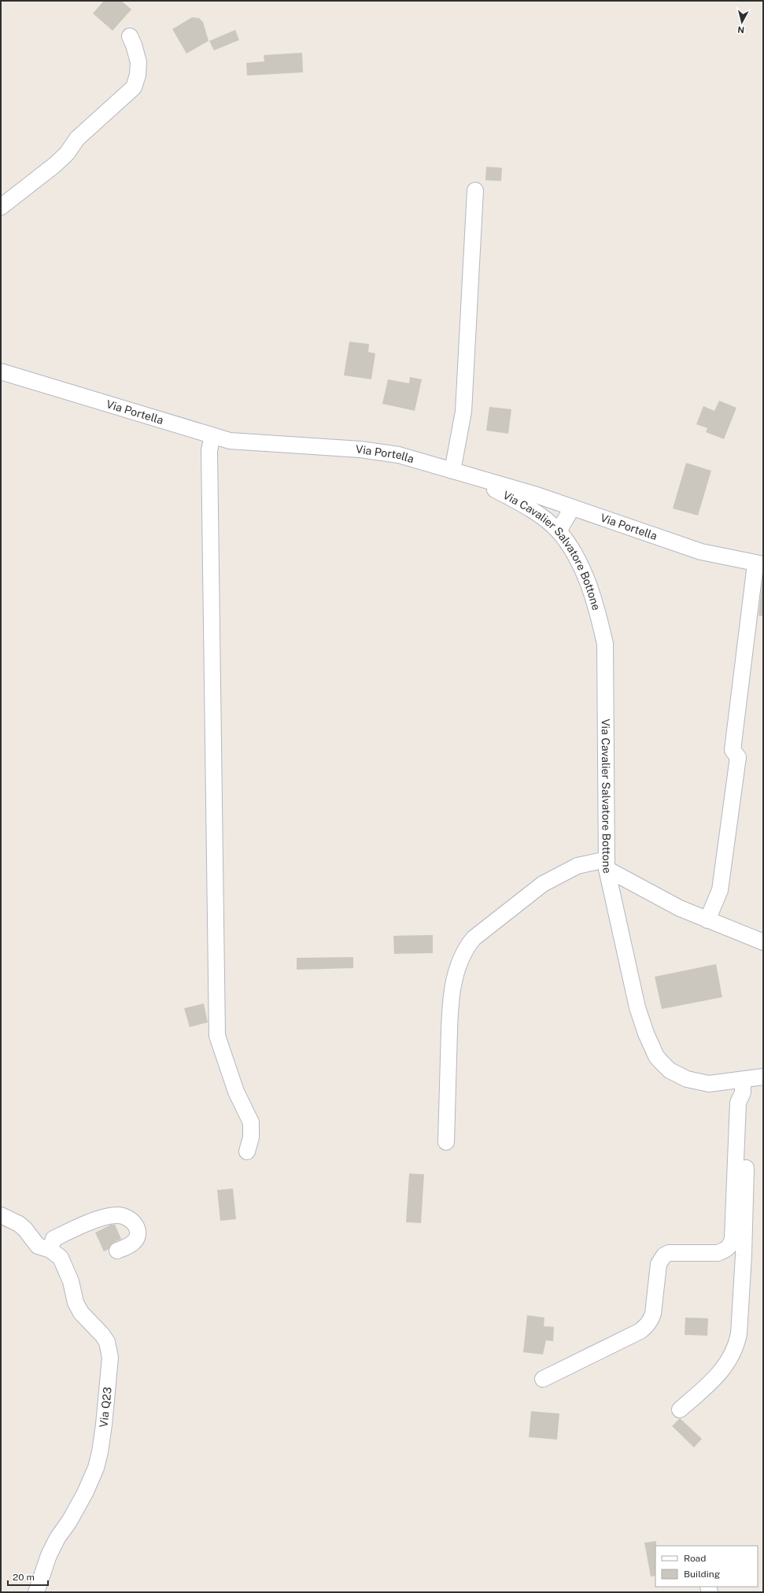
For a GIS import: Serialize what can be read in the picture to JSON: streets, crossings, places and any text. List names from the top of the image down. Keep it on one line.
{"streets":{"street":["Via Portella","Via Cavalier Salvatore Bottone","Via Q23"]},"crossings":[["Via Portella","Via Cavalier Salvatore Bottone"]],"legend":["Road","Building"],"scale_bar":"20 m","north":"bottom"}
